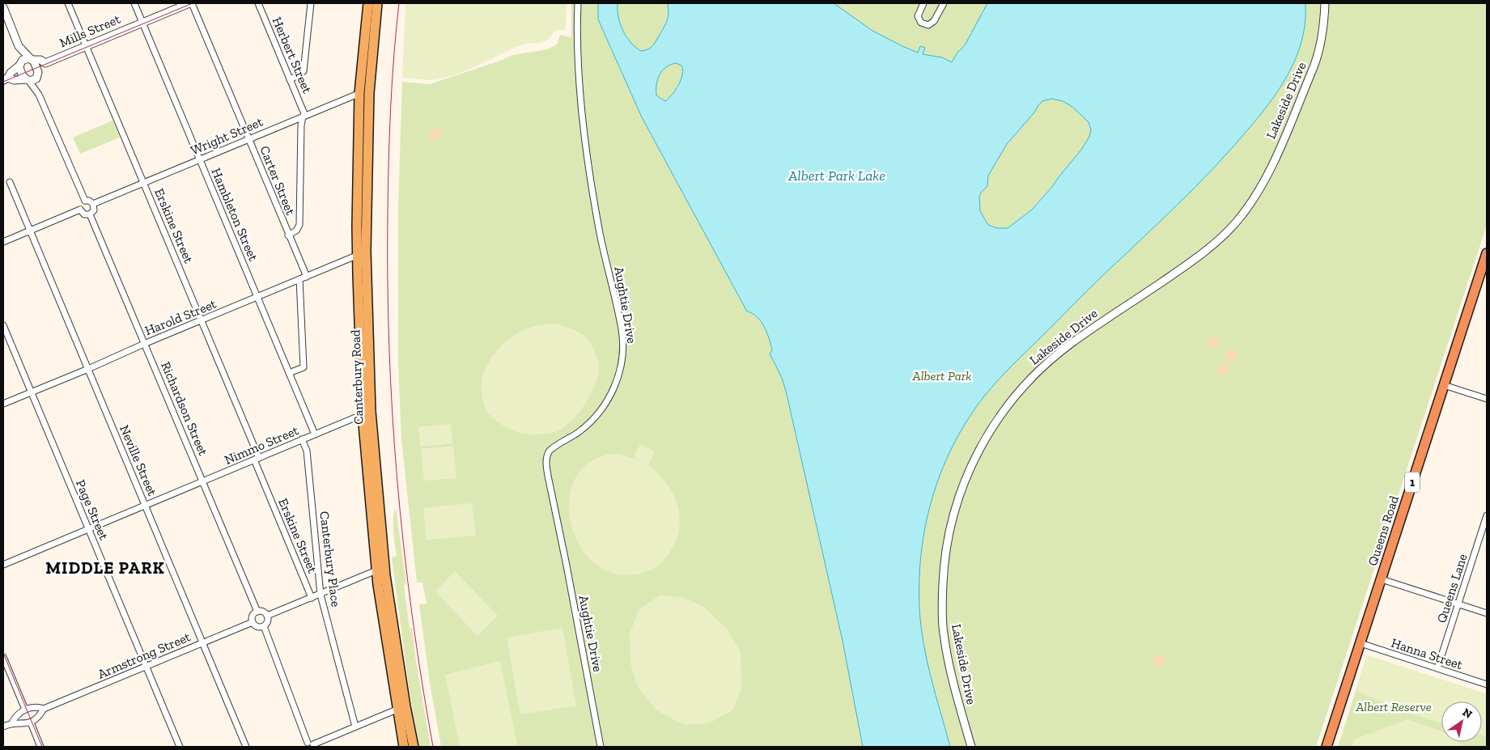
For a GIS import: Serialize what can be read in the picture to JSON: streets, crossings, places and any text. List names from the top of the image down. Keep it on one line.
{"streets":{"highway":["1","Queens Road"],"main road":["Canterbury Road"],"street":["Mills Street","Herbert Street","Lakeside Drive","Wright Street","Carter Street","Hambleton Street","Erskine Street","Aughtie Drive","Harold Street","Richardson Street","Nimmo Street","Neville Street","Page Street","Canterbury Place","Queens Lane","Hanna Street","Armstrong Street"]},"crossings":[["Mills Street","Carter Street"],["Mills Street","Hambleton Street"],["Mills Street","Erskine Street"],["Herbert Street","Wright Street"],["Wright Street","Carter Street"],["Wright Street","Hambleton Street"],["Wright Street","Erskine Street"],["Wright Street","Canterbury Road"],["Wright Street","Richardson Street"],["Carter Street","Harold Street"],["Hambleton Street","Harold Street"],["Hambleton Street","Nimmo Street"],["Erskine Street","Harold Street"],["Erskine Street","Nimmo Street"],["Harold Street","Canterbury Road"],["Harold Street","Richardson Street"],["Harold Street","Neville Street"],["Harold Street","Page Street"],["Canterbury Road","Nimmo Street"],["Richardson Street","Nimmo Street"],["Richardson Street","Armstrong Street"],["Nimmo Street","Neville Street"],["Nimmo Street","Page Street"],["Nimmo Street","Canterbury Place"],["Neville Street","Armstrong Street"],["Page Street","Armstrong Street"],["Queens Road","Hanna Street"],["Queens Lane","Hanna Street"]],"districts":["MIDDLE PARK"],"water":["Albert Park Lake"],"parks":["Albert Park","Albert Reserve"],"north":"top right"}
